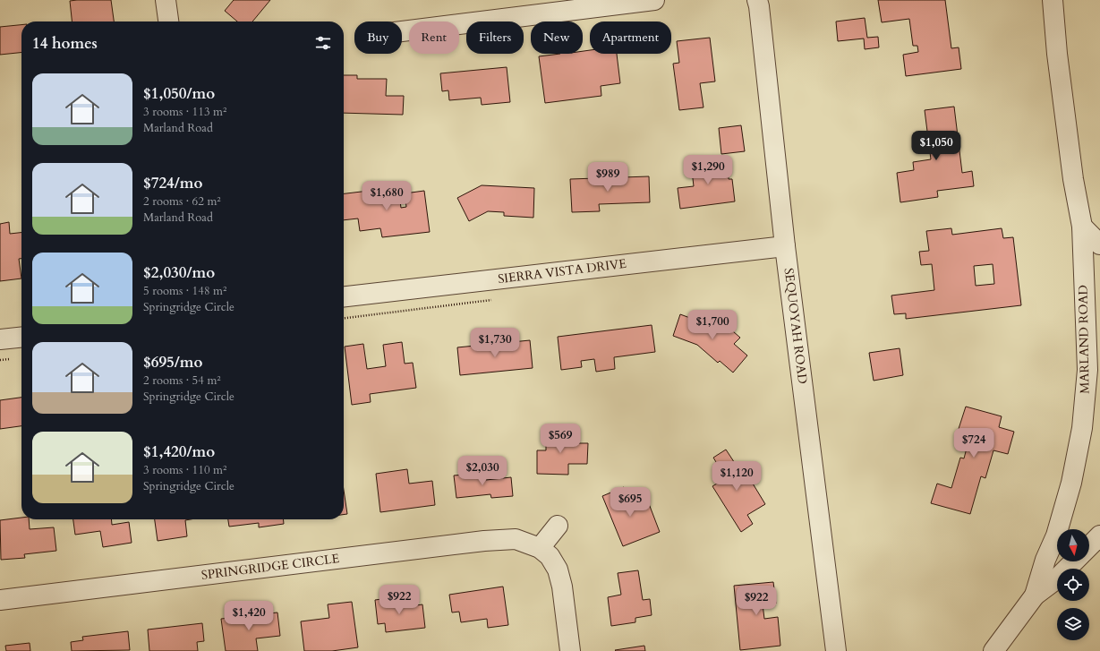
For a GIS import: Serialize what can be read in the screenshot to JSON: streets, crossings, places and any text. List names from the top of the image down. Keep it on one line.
{"streets":{"street":["SIERRA VISTA DRIVE","SEQUOYAH ROAD","MARLAND ROAD","SPRINGRIDGE CIRCLE"]},"crossings":[["SIERRA VISTA DRIVE","SEQUOYAH ROAD"]],"north":"bottom","page":{"chip":["Buy","Rent","Filters","New","Apartment"],"heading":"14 homes","list":[{"name":"$1,050/mo","note":"3 rooms · 113 m² · Marland Road"},{"name":"$724/mo","note":"2 rooms · 62 m² · Marland Road"},{"name":"$2,030/mo","note":"5 rooms · 148 m² · Springridge Circle"},{"name":"$695/mo","note":"2 rooms · 54 m² · Springridge Circle"},{"name":"$1,420/mo","note":"3 rooms · 110 m² · Springridge Circle"}],"price":["$1,050","$1,290","$989","$1,680","$1,700","$1,730","$569","$724","$2,030","$1,120","$695","$922","$922","$1,420"]}}
